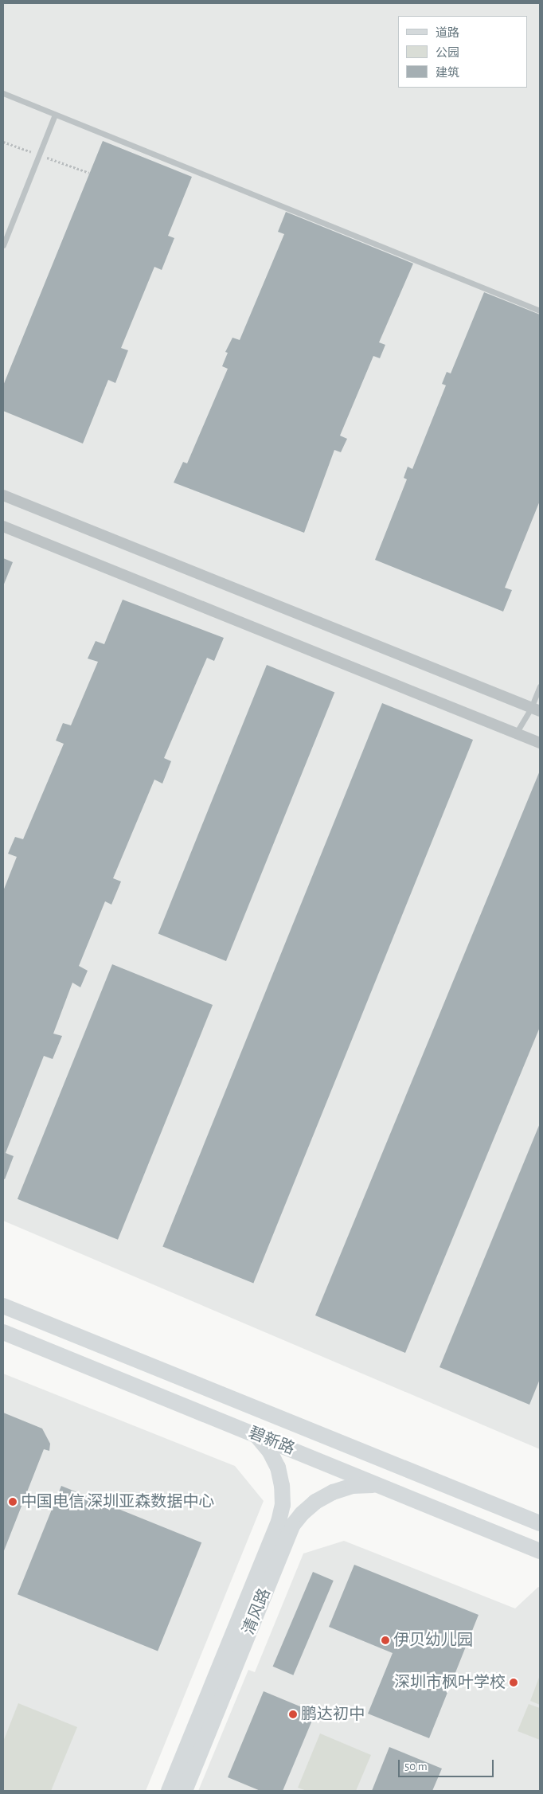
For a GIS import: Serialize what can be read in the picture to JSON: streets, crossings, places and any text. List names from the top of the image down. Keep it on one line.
{"streets":{"main road":["碧新路","清风路"]},"crossings":[["碧新路","清风路"]],"places":["中国电信 深圳亚森数据中心","伊贝幼儿园","深圳市枫叶学校","鹏达初中"],"legend":["道路","公园","建筑"],"scale_bar":"50 m"}
